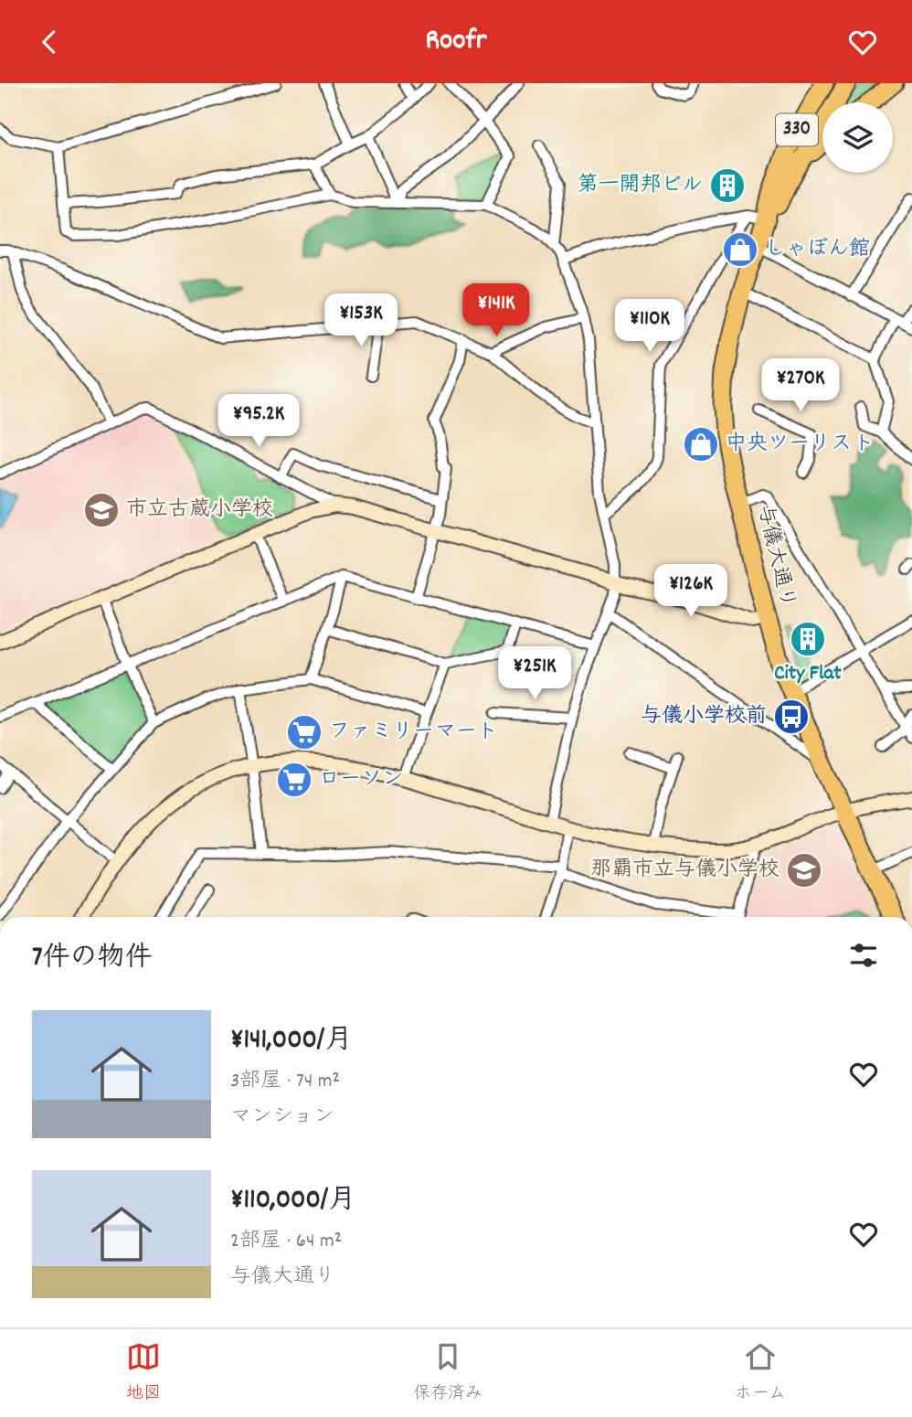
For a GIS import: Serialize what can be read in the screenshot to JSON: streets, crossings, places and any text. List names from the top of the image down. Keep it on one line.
{"streets":{"highway":["330","与儀大通り"]},"crossings":[["330","与儀大通り"]],"places":{"building":["第一開邦ビル","City Flat"],"shop":["しゃぼん館","中央ツーリスト"],"school or university":["市立古蔵小学校","那覇市立与儀小学校"],"bus stop":["与儀小学校前"],"supermarket":["ファミリーマート","ローソン"]},"page":{"header":"Roofr","price":["¥141K","¥153K","¥110K","¥270K","¥95.2K","¥126K","¥251K"],"heading":"7件の物件","list":[{"name":"¥141,000/月","note":"3部屋 · 74 m² · マンション"},{"name":"¥110,000/月","note":"2部屋 · 64 m² · 与儀大通り"}],"tabs":["地図","保存済み","ホーム"]}}
